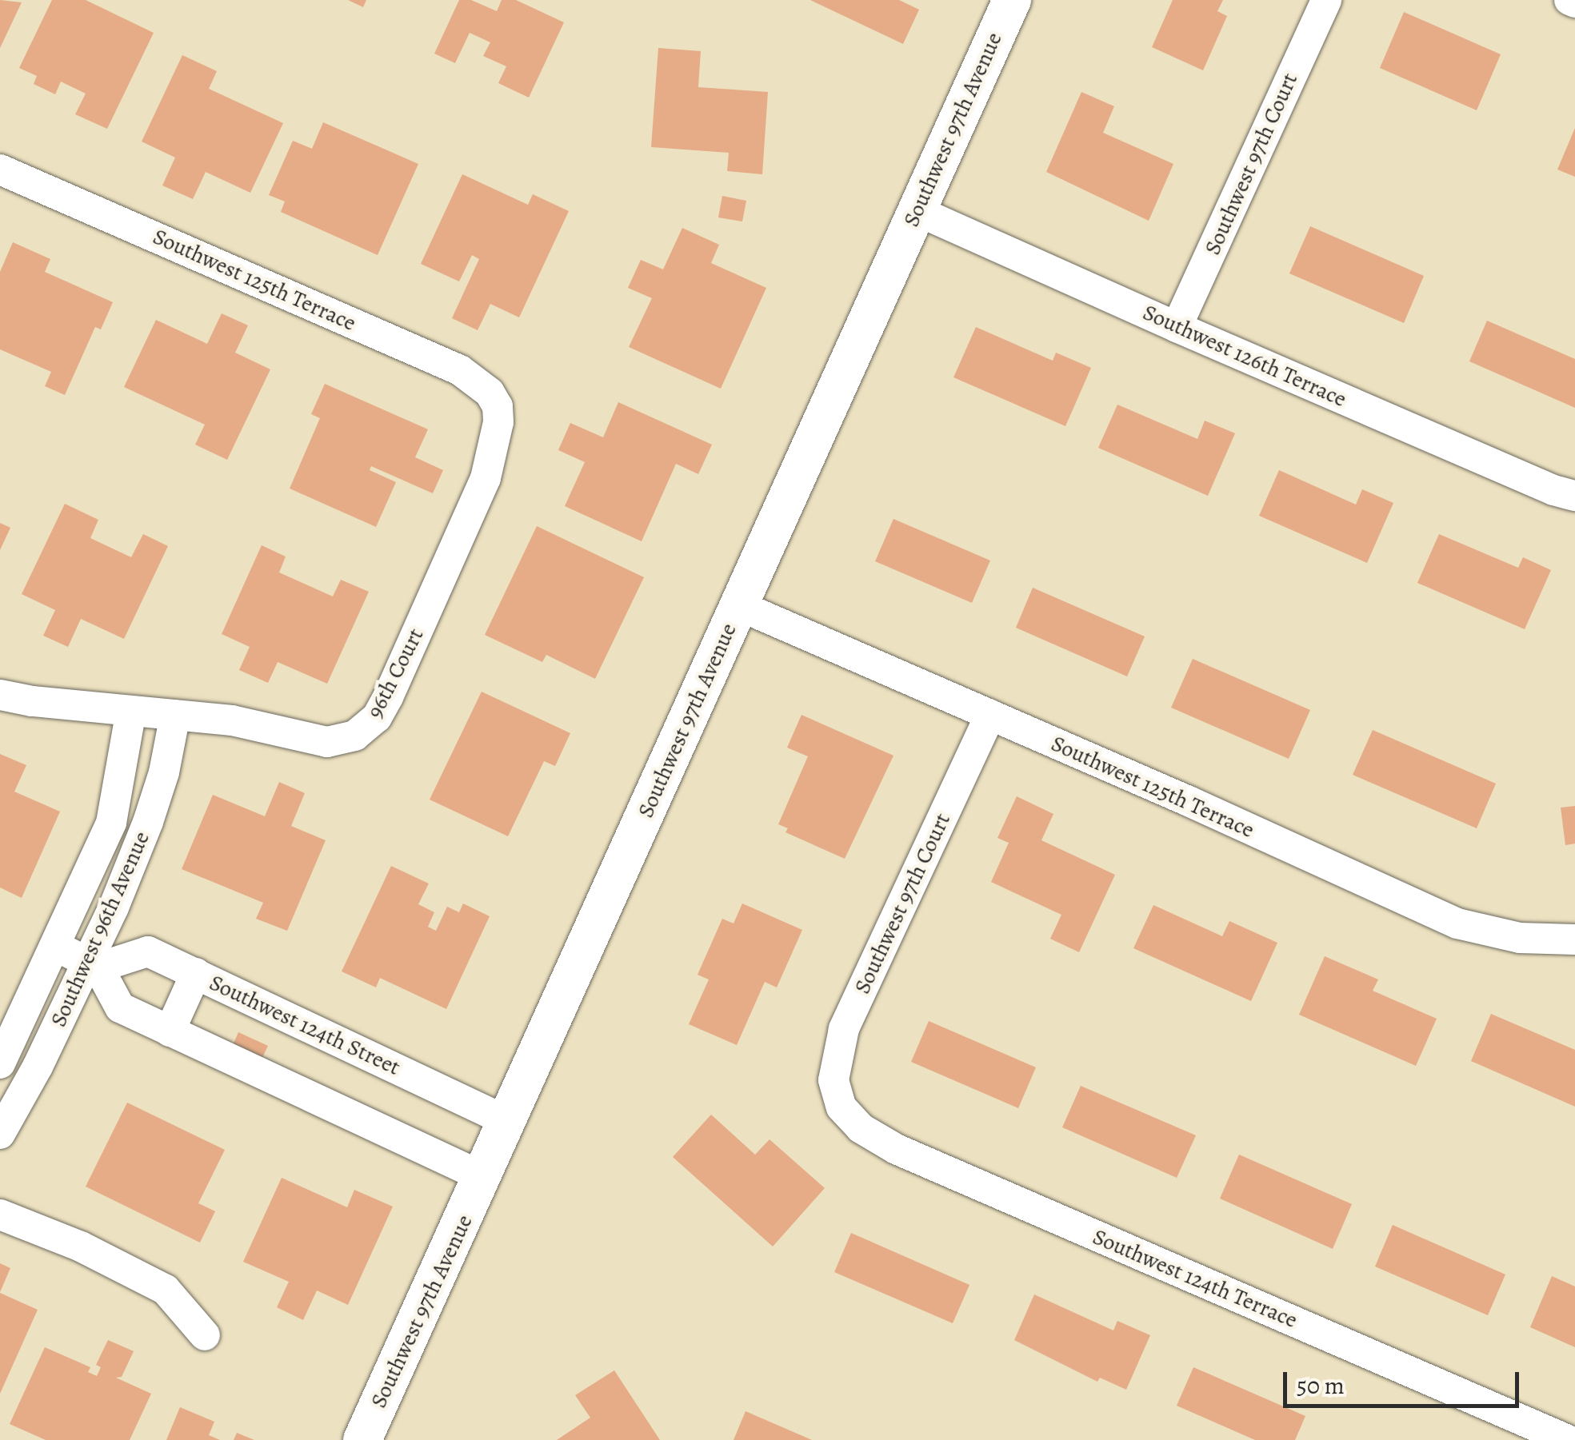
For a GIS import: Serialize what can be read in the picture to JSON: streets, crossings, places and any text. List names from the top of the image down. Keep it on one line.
{"streets":{"street":["Southwest 97th Avenue","Southwest 97th Court","Southwest 125th Terrace","Southwest 126th Terrace","96th Court","Southwest 96th Avenue","Southwest 124th Street","Southwest 124th Terrace"]},"crossings":[["Southwest 97th Avenue","Southwest 125th Terrace"],["Southwest 97th Avenue","Southwest 126th Terrace"],["Southwest 97th Avenue","Southwest 124th Street"],["Southwest 97th Court","Southwest 125th Terrace"],["Southwest 97th Court","Southwest 126th Terrace"],["Southwest 97th Court","Southwest 124th Terrace"],["Southwest 125th Terrace","96th Court"],["96th Court","Southwest 96th Avenue"],["Southwest 96th Avenue","Southwest 124th Street"]],"scale_bar":"50 m"}
